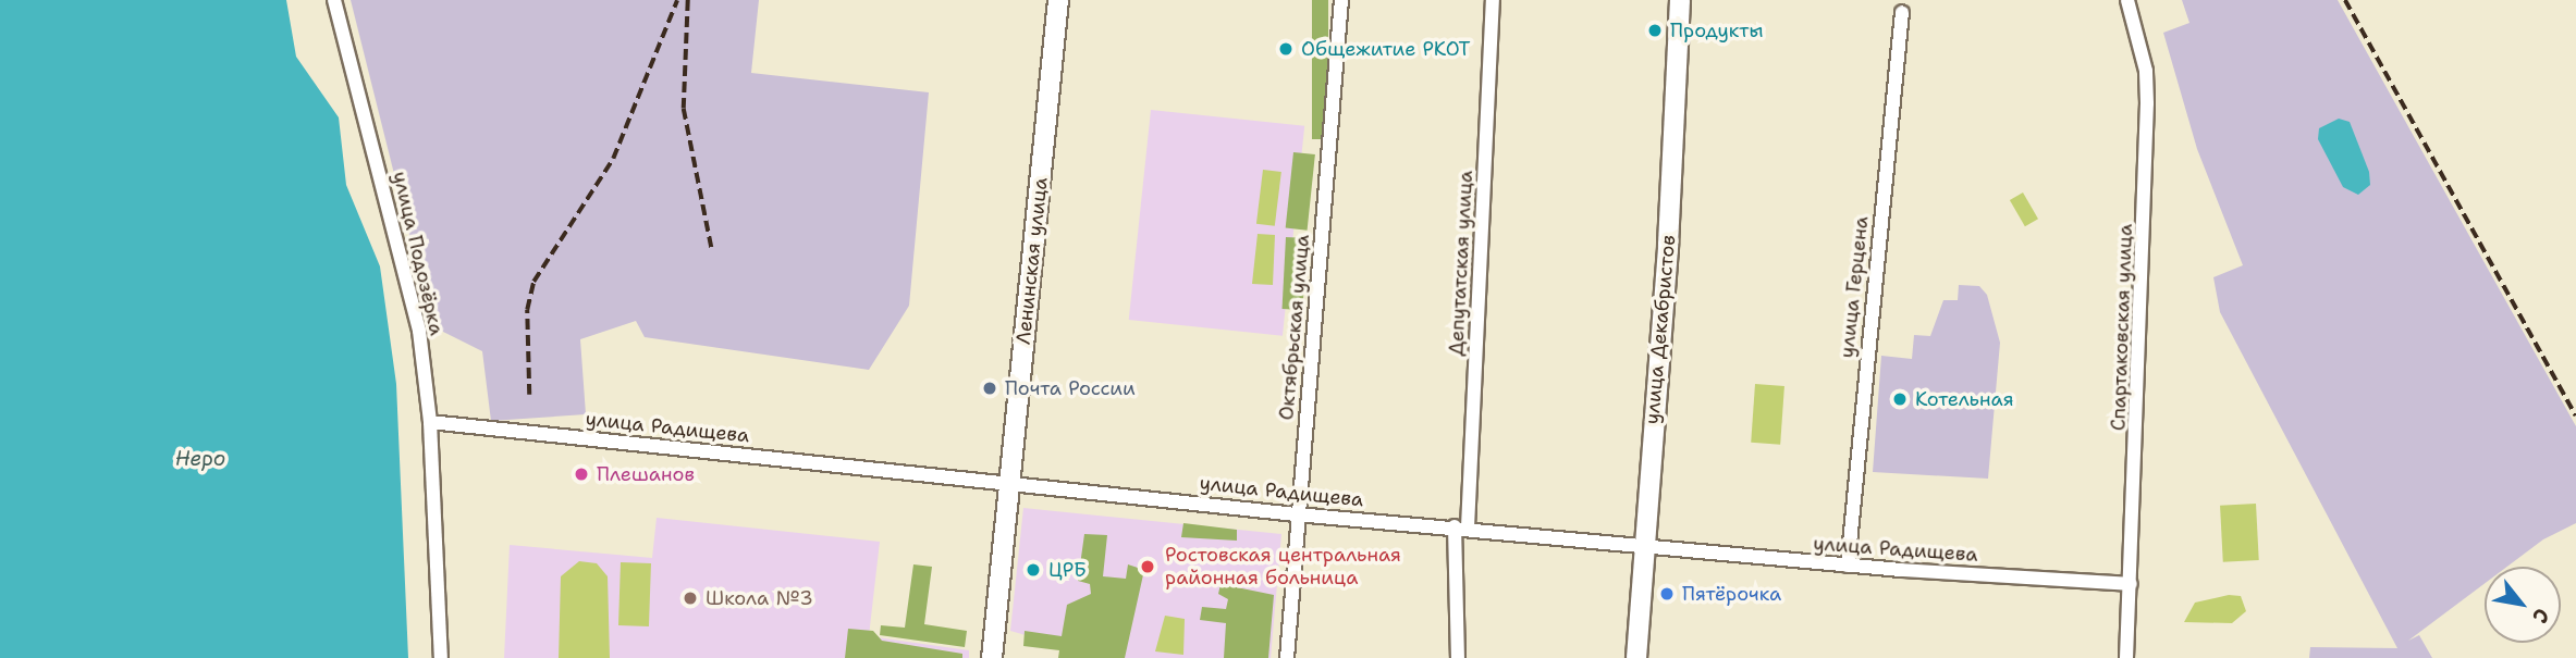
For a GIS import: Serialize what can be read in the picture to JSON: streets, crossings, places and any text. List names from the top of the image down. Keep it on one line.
{"streets":{"main road":["Ленинская улица","улица Декабристов"],"street":["улица Подозёрка","Депутатская улица","улица Герцена","Октябрьская улица","Спартаковская улица","улица Радищева"]},"crossings":[["улица Подозёрка","улица Радищева"],["Ленинская улица","улица Радищева"],["Депутатская улица","улица Радищева"],["улица Герцена","улица Радищева"],["Октябрьская улица","улица Радищева"],["Спартаковская улица","улица Радищева"],["улица Декабристов","улица Радищева"]],"water":["Неро"],"places":["Продукты","Общежитие РКОТ","Почта России","Котельная","Плешанов","Ростовская центральная районная больница","ЦРБ","Пятёрочка","Школа №3"],"north":"bottom right"}
